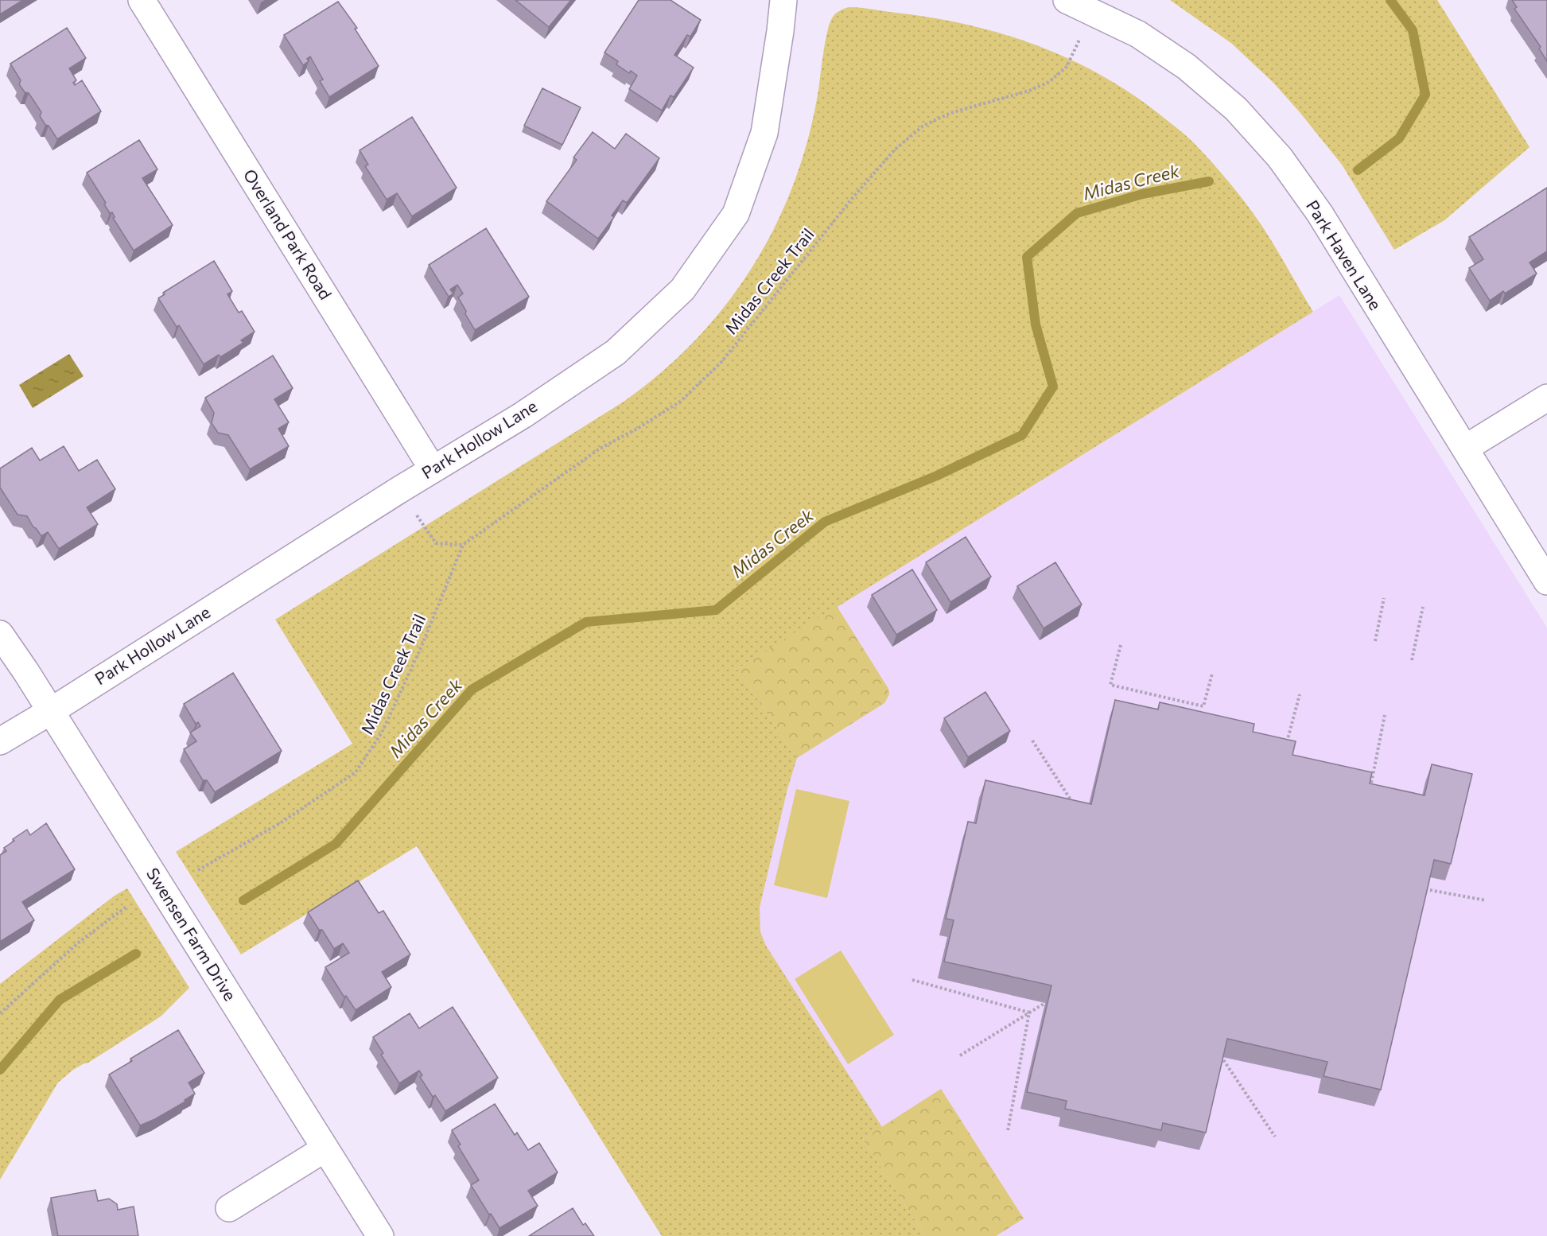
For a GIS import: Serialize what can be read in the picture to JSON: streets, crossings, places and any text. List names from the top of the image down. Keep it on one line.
{"streets":{"street":["Overland Park Road","Park Haven Lane","Park Hollow Lane","Swensen Farm Drive"],"path":["Midas Creek Trail"]},"crossings":[["Overland Park Road","Park Hollow Lane"],["Park Hollow Lane","Swensen Farm Drive"]],"water":["Midas Creek"]}
